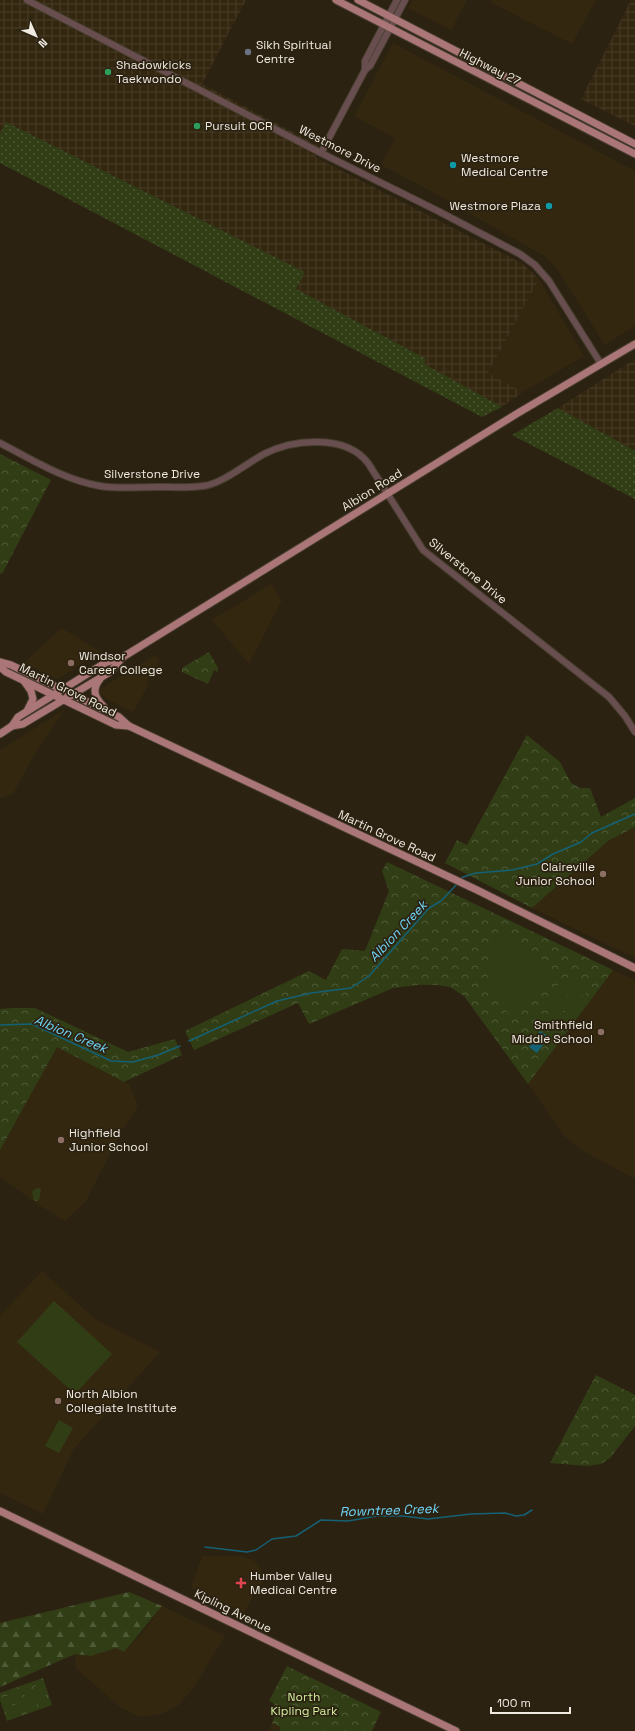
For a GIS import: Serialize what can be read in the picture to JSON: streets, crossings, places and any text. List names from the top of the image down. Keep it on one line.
{"streets":{"main road":["Highway 27","Albion Road","Martin Grove Road","Kipling Avenue"],"street":["Westmore Drive","Silverstone Drive"]},"crossings":[["Westmore Drive","Albion Road"],["Silverstone Drive","Albion Road"],["Albion Road","Martin Grove Road"]],"water":["Albion Creek","Rowntree Creek"],"parks":["North Kipling Park"],"places":{"other":["Sikh Spiritual Centre","Shadowkicks Taekwondo","Pursuit OCR","Westmore Medical Centre","Westmore Plaza","Windsor Career College","Claireville Junior School","Smithfield Middle School","Highfield Junior School","North Albion Collegiate Institute"],"health":["Humber Valley Medical Centre"]},"scale_bar":"100 m","north":"bottom right"}
